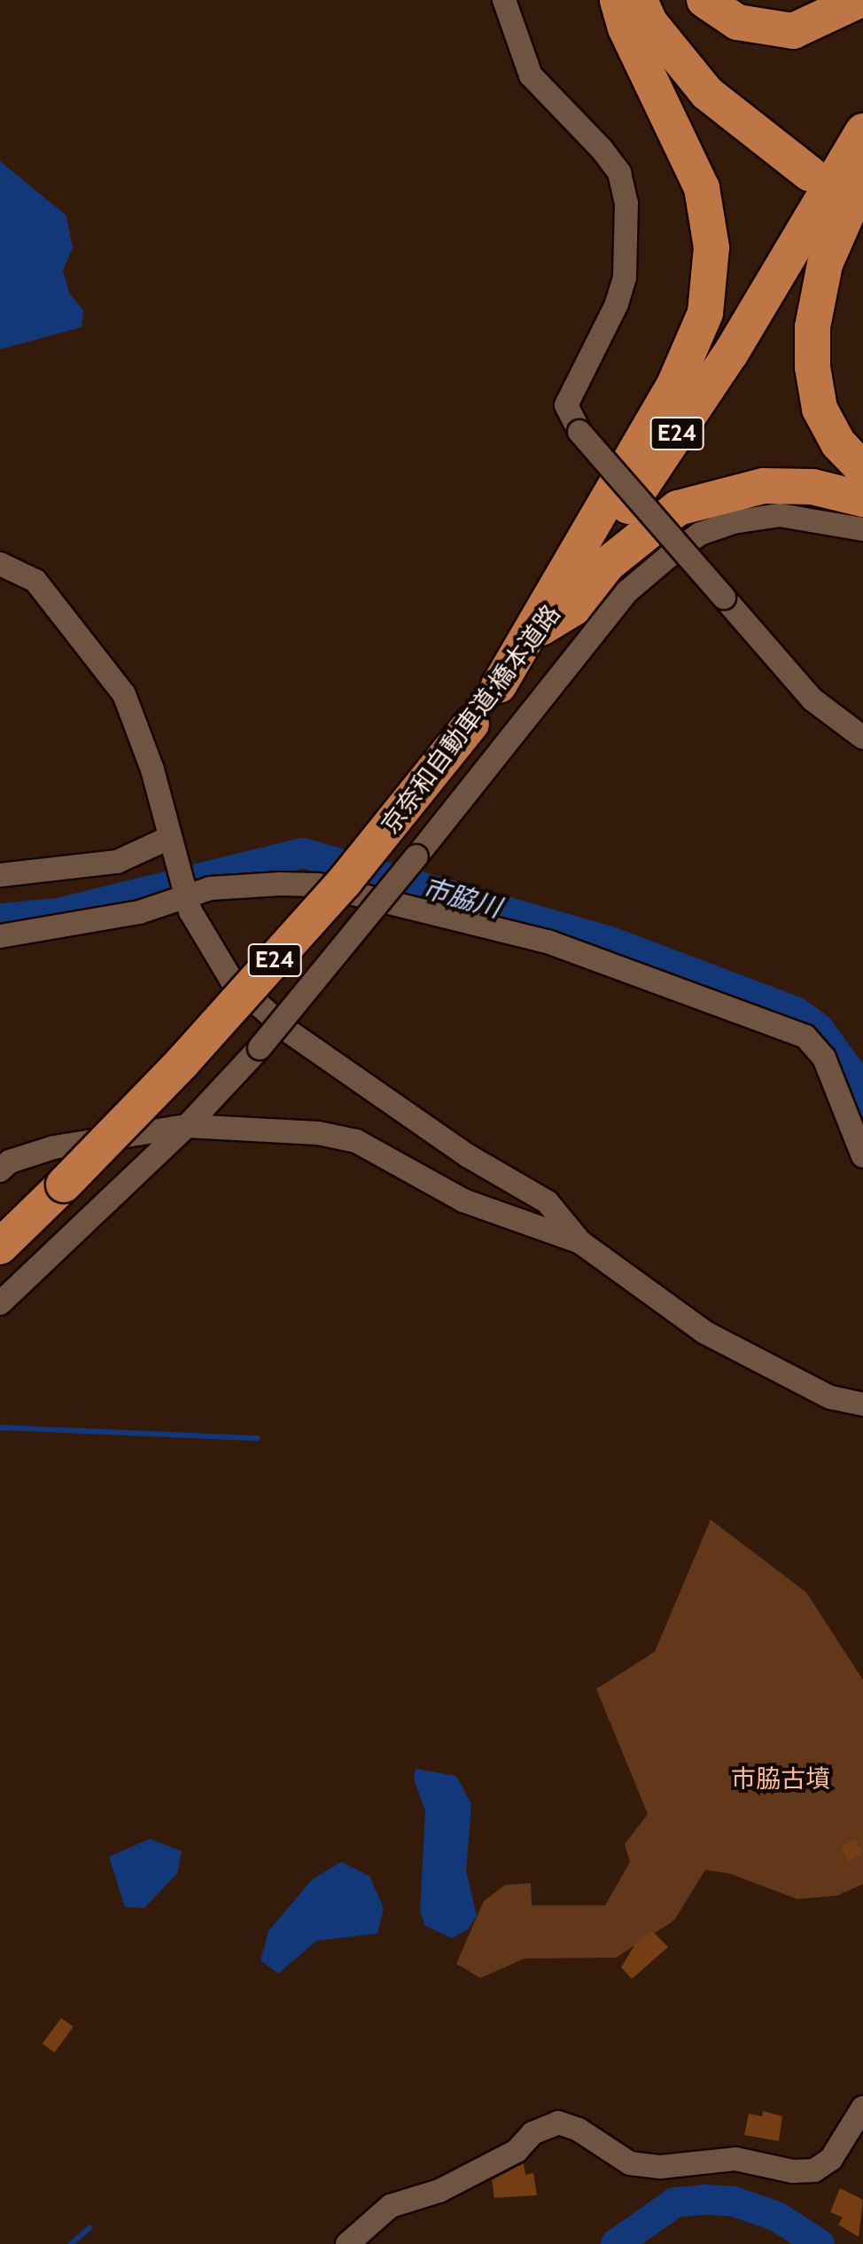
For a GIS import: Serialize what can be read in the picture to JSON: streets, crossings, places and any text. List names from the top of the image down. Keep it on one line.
{"streets":{"highway":["E24","京奈和自動車道;橋本道路"]},"water":["市脇川"],"parks":["市脇古墳"]}
